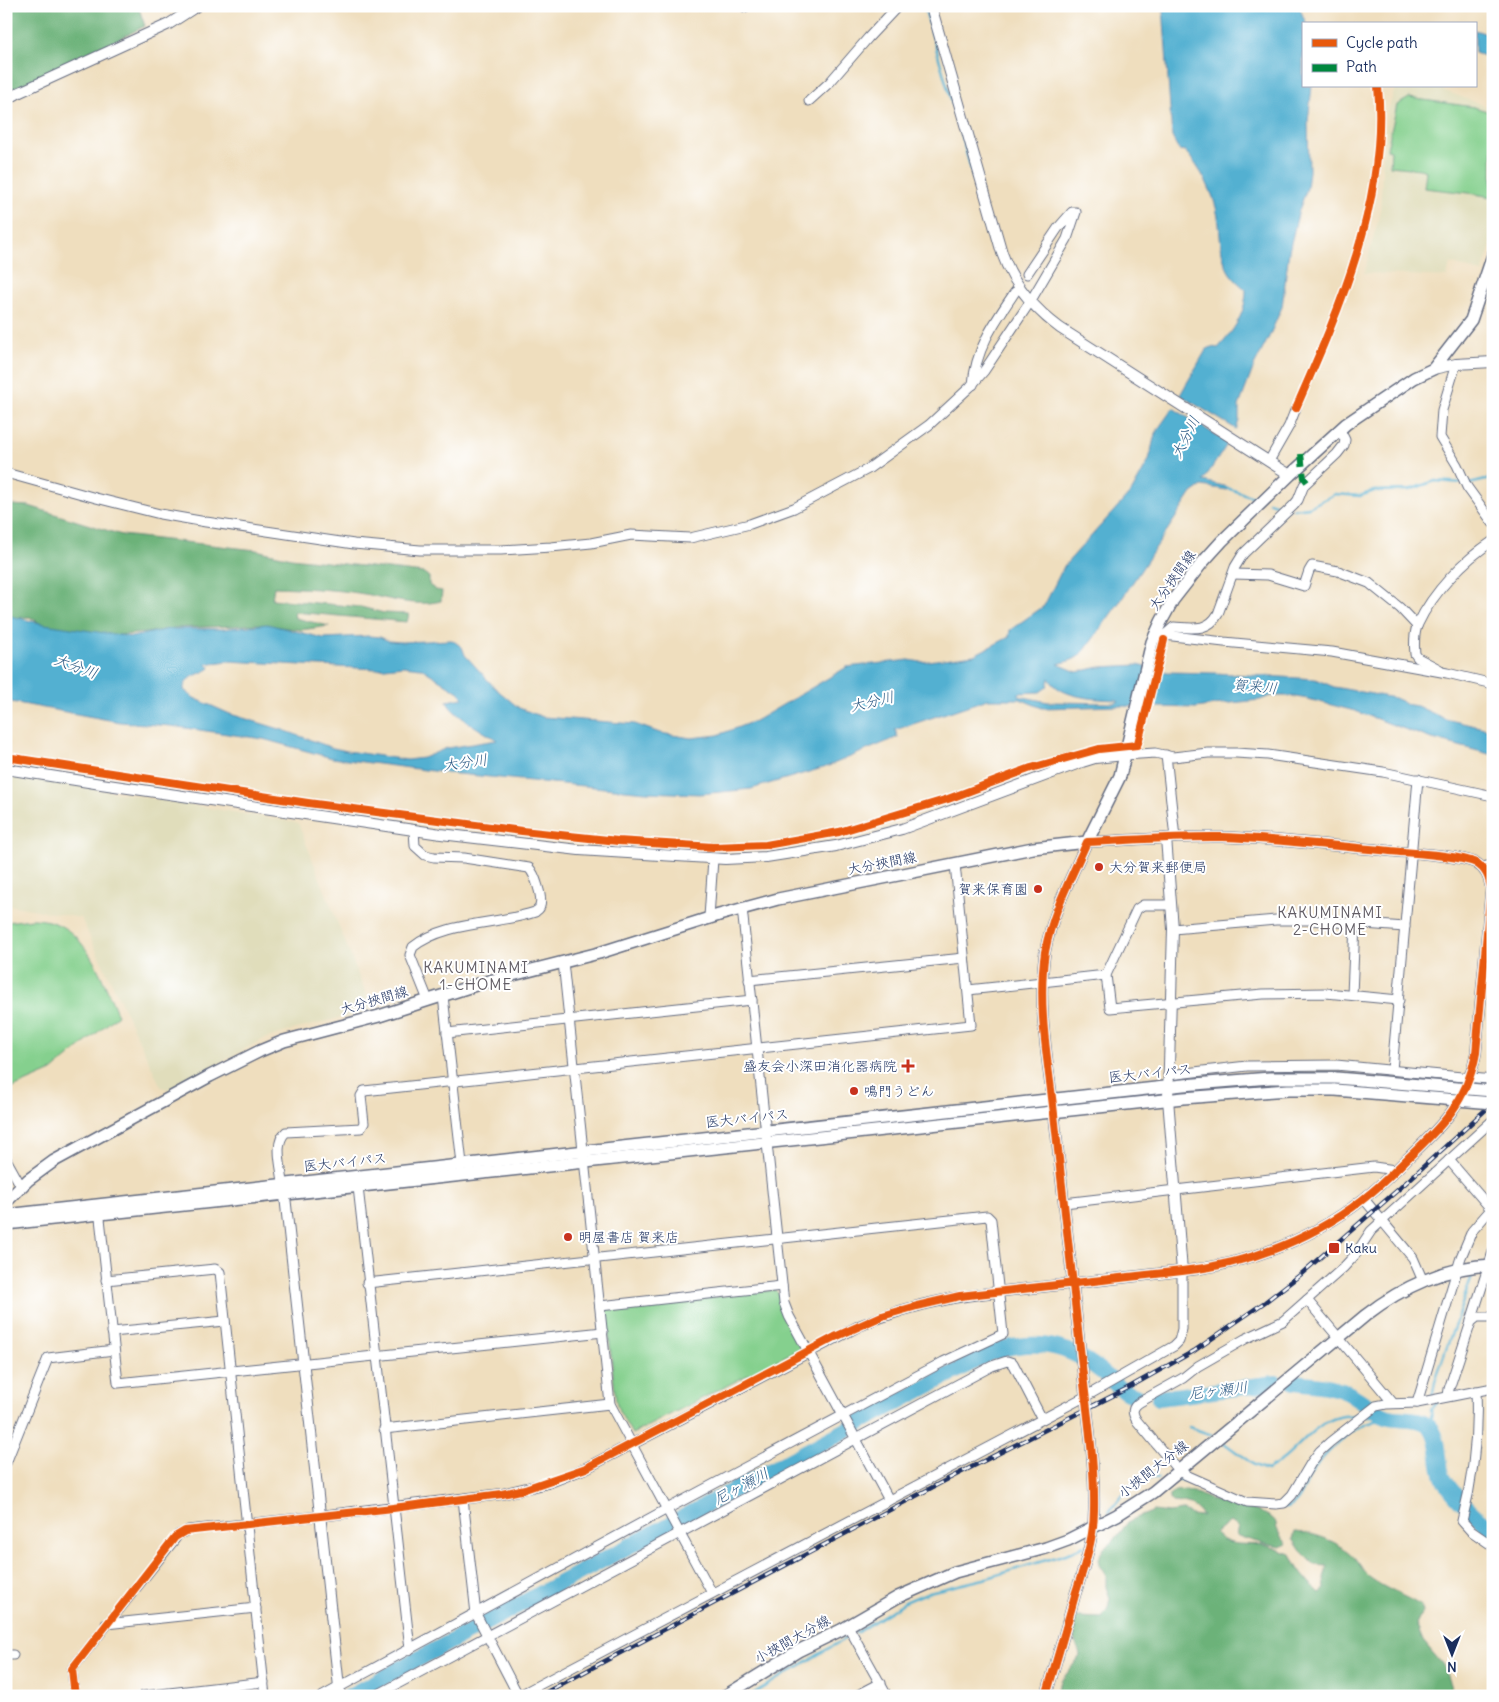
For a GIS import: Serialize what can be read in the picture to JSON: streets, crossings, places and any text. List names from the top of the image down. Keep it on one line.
{"streets":{"main road":["大分挾間線","医大バイパス","小挾間大分線"]},"districts":["KAKUMINAMI 2-CHOME","KAKUMINAMI 1-CHOME"],"water":["大分川","賀来川","尼ヶ瀬川"],"places":{"other":["大分賀来郵便局","賀来保育園","鳴門うどん","明屋書店 賀来店"],"health":["盛友会小深田消化器病院"],"transit":["Kaku"]},"legend":["Cycle path","Path"],"north":"bottom"}
